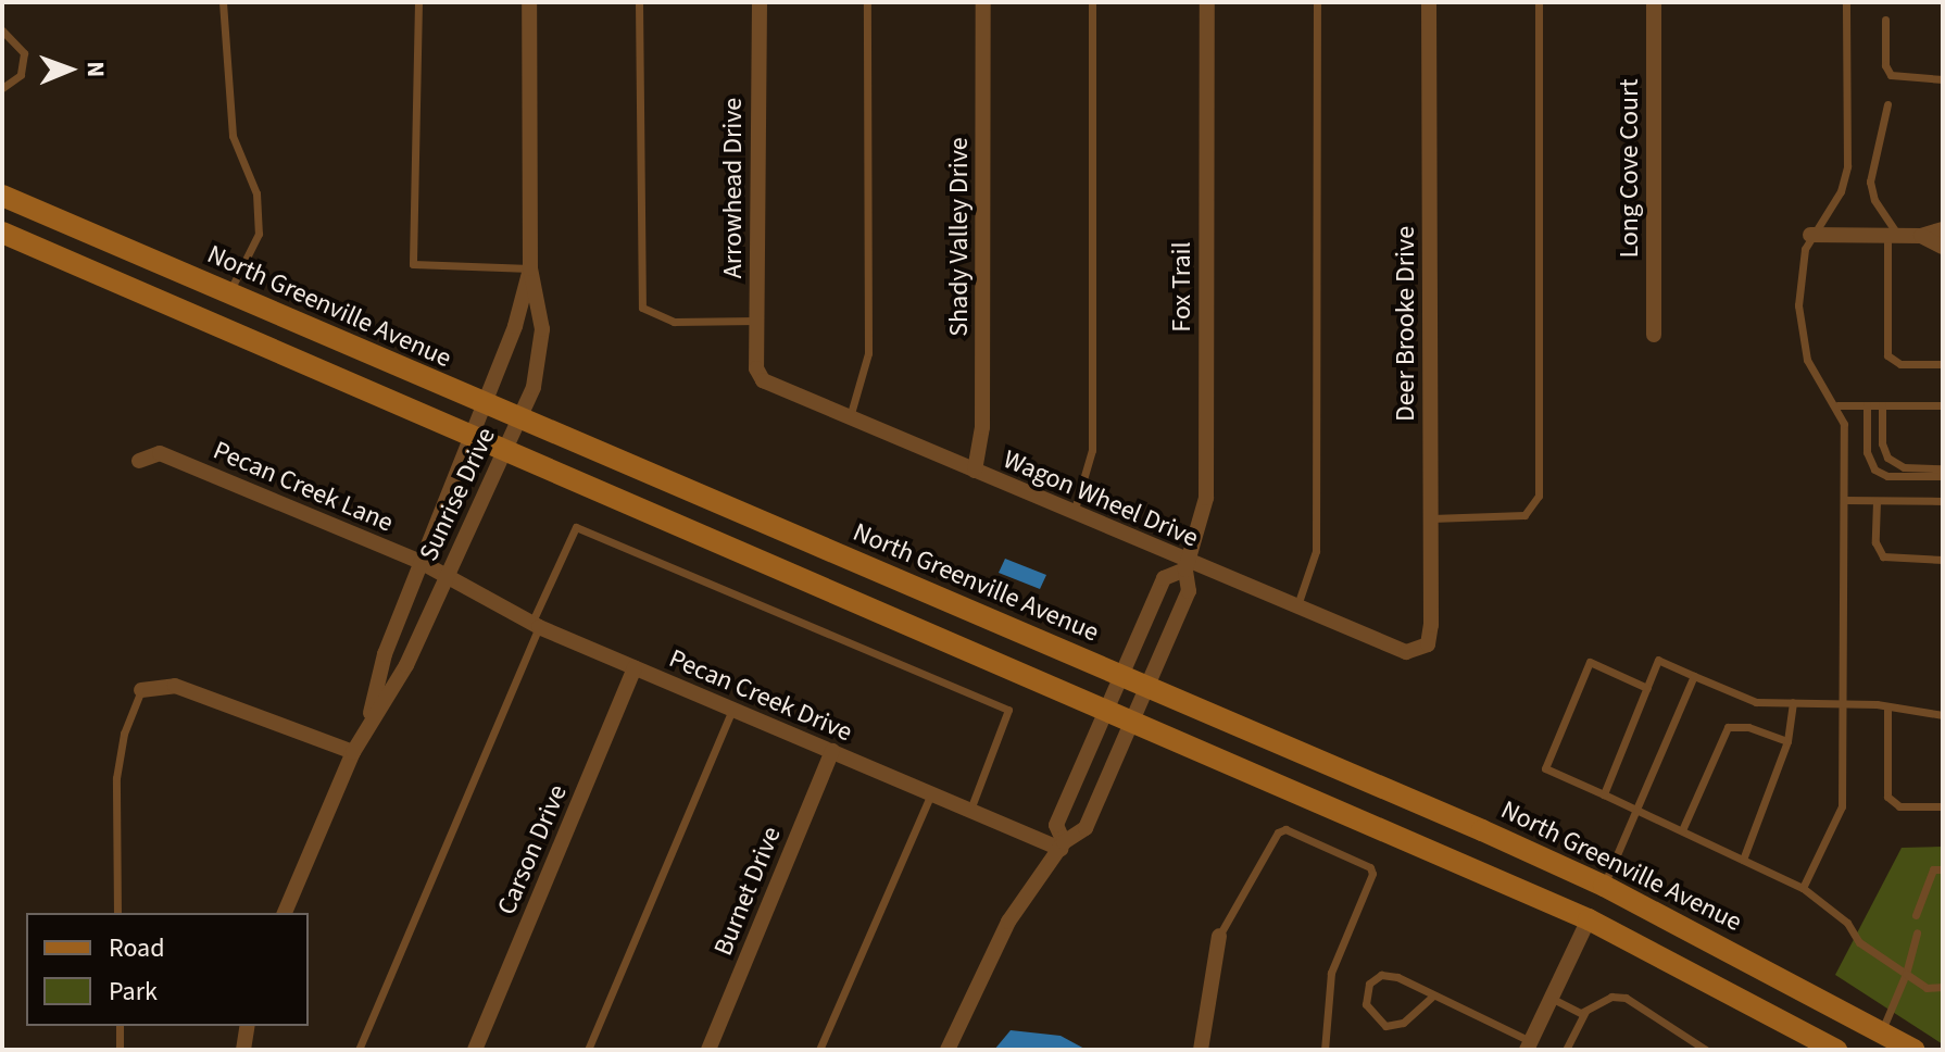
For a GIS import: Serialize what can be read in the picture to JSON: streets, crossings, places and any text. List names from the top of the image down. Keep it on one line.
{"streets":{"main road":["North Greenville Avenue"],"street":["Long Cove Court","Arrowhead Drive","Shady Valley Drive","Fox Trail","Deer Brooke Drive","Pecan Creek Lane","Sunrise Drive","Wagon Wheel Drive","Pecan Creek Drive","Carson Drive","Burnet Drive"]},"crossings":[["Arrowhead Drive","Wagon Wheel Drive"],["Shady Valley Drive","Wagon Wheel Drive"],["Fox Trail","North Greenville Avenue"],["Fox Trail","Wagon Wheel Drive"],["Fox Trail","Pecan Creek Drive"],["North Greenville Avenue","Sunrise Drive"],["Deer Brooke Drive","Wagon Wheel Drive"],["Pecan Creek Lane","Sunrise Drive"],["Pecan Creek Lane","Pecan Creek Drive"],["Sunrise Drive","Pecan Creek Drive"],["Pecan Creek Drive","Carson Drive"],["Pecan Creek Drive","Burnet Drive"]],"legend":["Road","Park"],"north":"right"}
